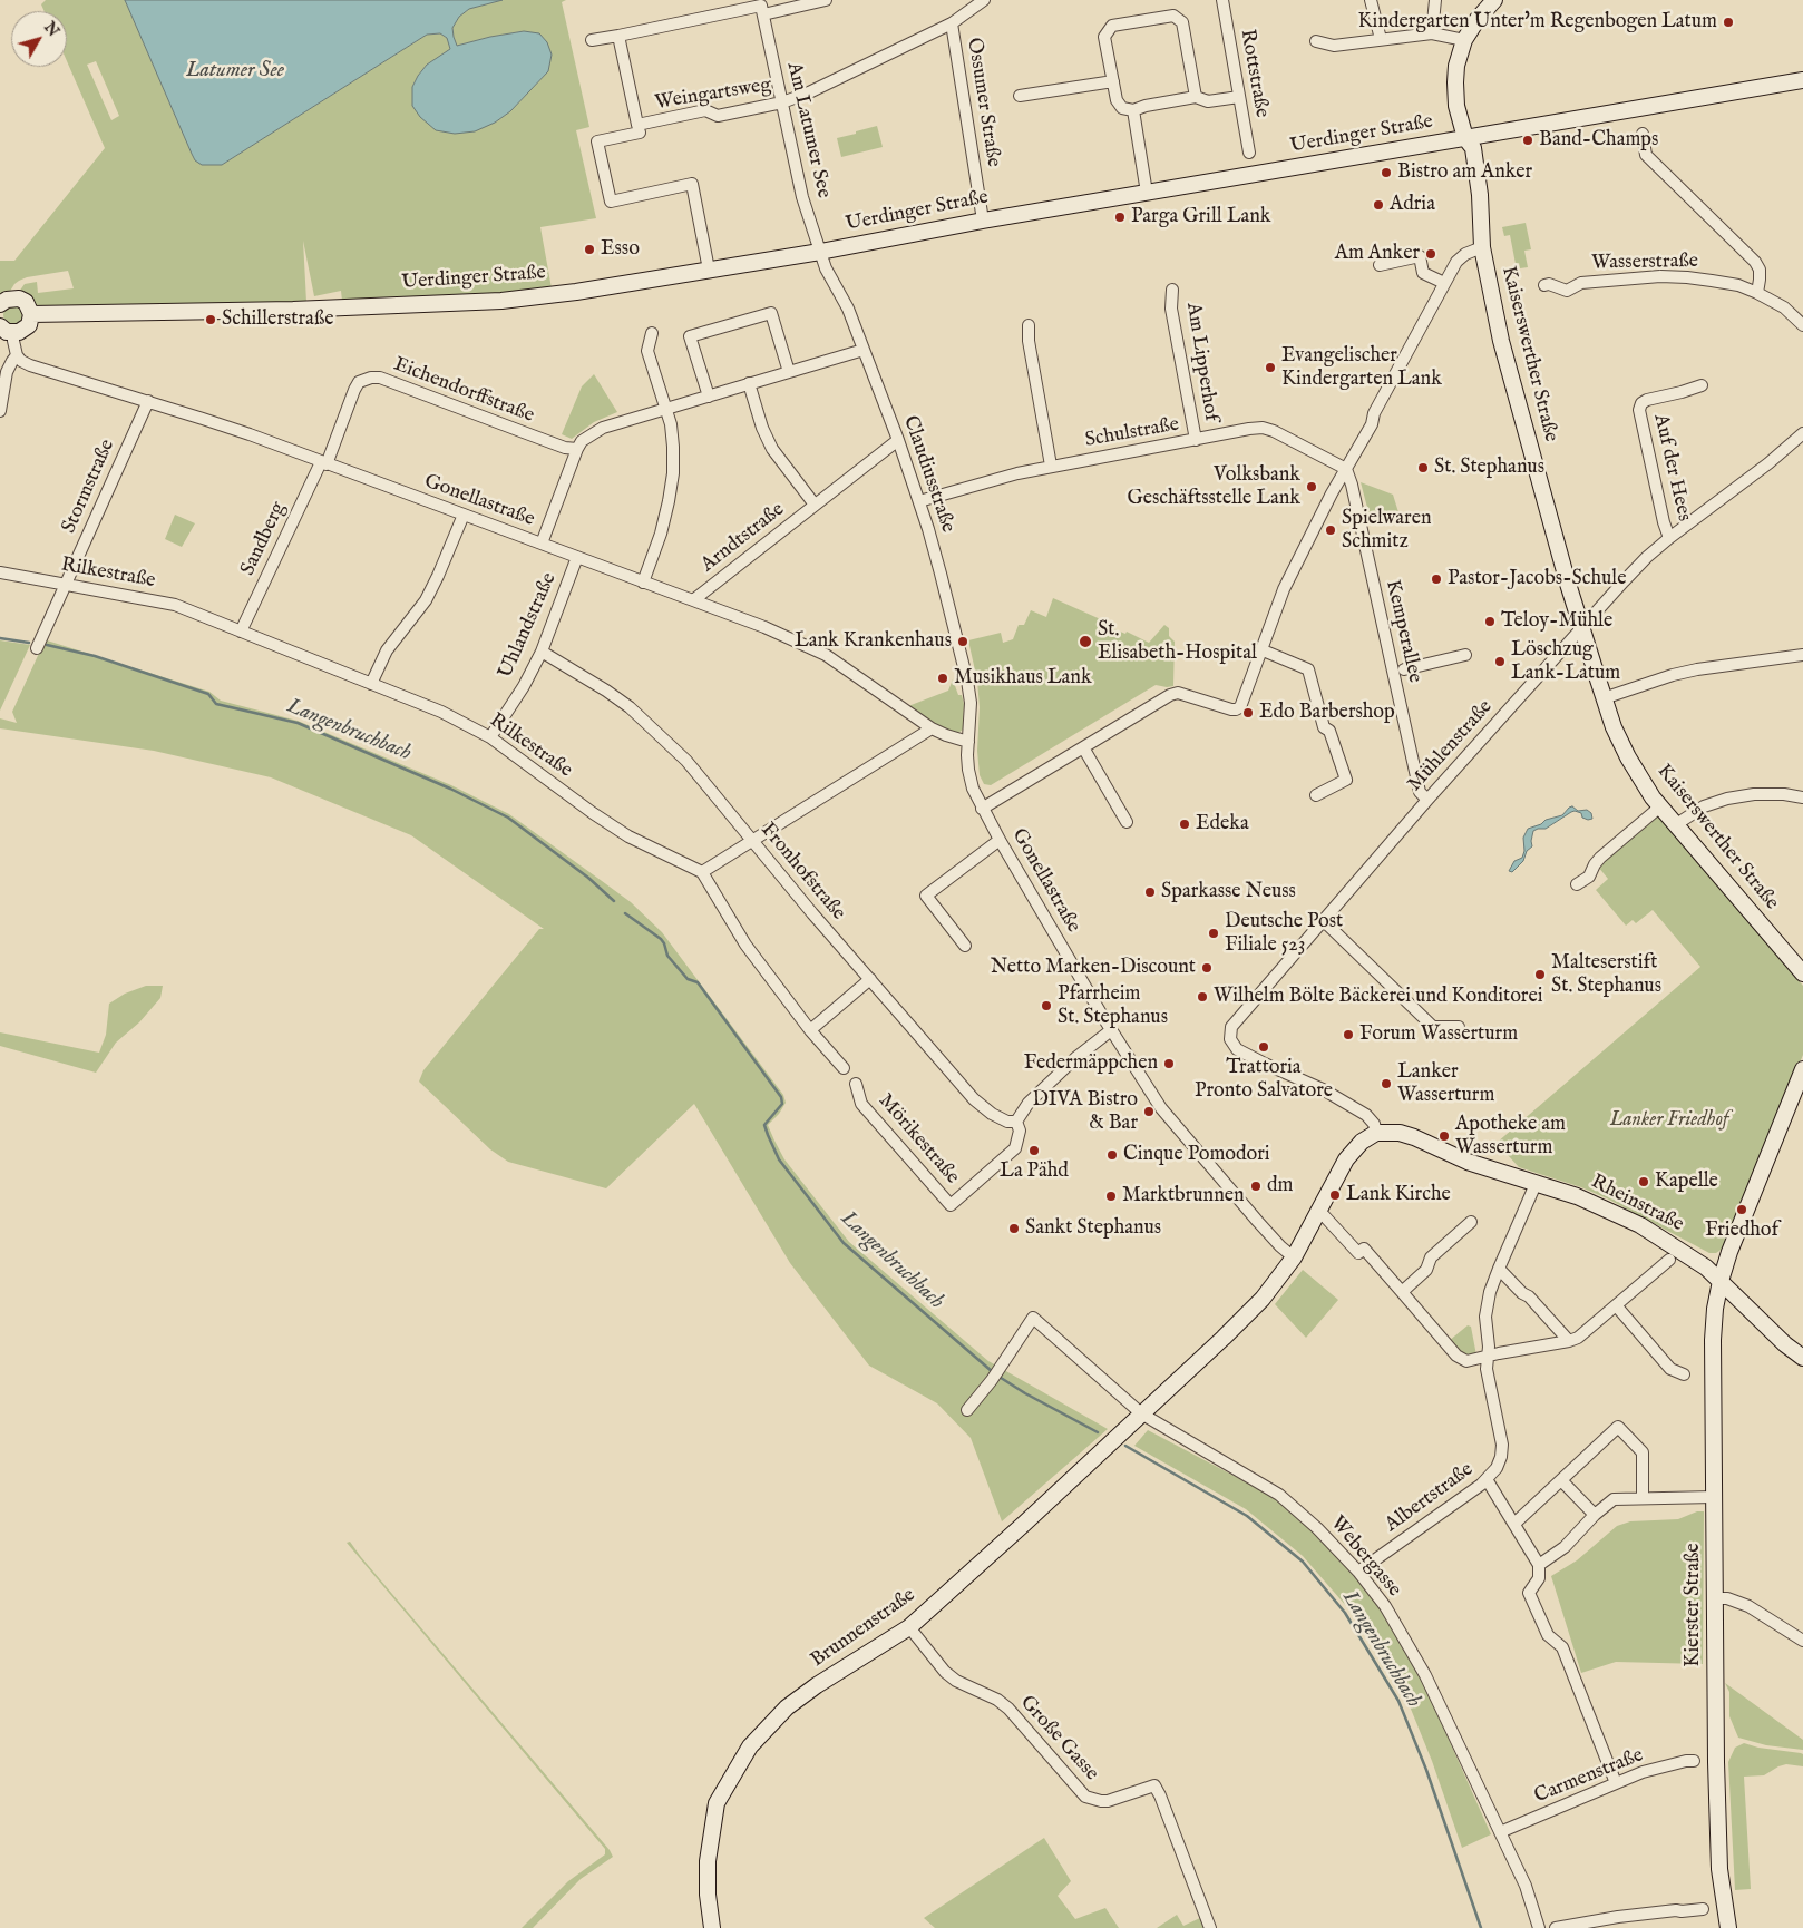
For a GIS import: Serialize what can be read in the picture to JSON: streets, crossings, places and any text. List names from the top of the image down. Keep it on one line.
{"streets":{"street":["Rottstraße","Weingartsweg","Ossumer Straße","Am Latumer See","Uerdinger Straße","Wasserstraße","Kaiserswerther Straße","Am Lipperhof","Eichendorffstraße","Schulstraße","Auf der Hees","Claudiusstraße","Stormstraße","Gonellastraße","Arndtstraße","Sandberg","Rilkestraße","Uhlandstraße","Kemperallee","Mühlenstraße","Fronhofstraße","Mörikestraße","Rheinstraße","Albertstraße","Webergasse","Kierster Straße","Brunnenstraße","Große Gasse","Carmenstraße"]},"crossings":[["Weingartsweg","Ossumer Straße"],["Weingartsweg","Am Latumer See"],["Weingartsweg","Uerdinger Straße"],["Ossumer Straße","Uerdinger Straße"],["Am Latumer See","Uerdinger Straße"],["Am Latumer See","Claudiusstraße"],["Uerdinger Straße","Kaiserswerther Straße"],["Uerdinger Straße","Claudiusstraße"],["Kaiserswerther Straße","Mühlenstraße"],["Am Lipperhof","Schulstraße"],["Eichendorffstraße","Gonellastraße"],["Eichendorffstraße","Sandberg"],["Schulstraße","Claudiusstraße"],["Schulstraße","Kemperallee"],["Auf der Hees","Mühlenstraße"],["Claudiusstraße","Gonellastraße"],["Claudiusstraße","Arndtstraße"],["Stormstraße","Gonellastraße"],["Stormstraße","Rilkestraße"],["Gonellastraße","Arndtstraße"],["Gonellastraße","Sandberg"],["Gonellastraße","Uhlandstraße"],["Gonellastraße","Brunnenstraße"],["Sandberg","Rilkestraße"],["Rilkestraße","Uhlandstraße"],["Uhlandstraße","Fronhofstraße"],["Kemperallee","Mühlenstraße"],["Mühlenstraße","Rheinstraße"],["Mühlenstraße","Brunnenstraße"],["Fronhofstraße","Mörikestraße"],["Rheinstraße","Albertstraße"],["Rheinstraße","Kierster Straße"],["Rheinstraße","Brunnenstraße"],["Albertstraße","Webergasse"],["Webergasse","Brunnenstraße"],["Webergasse","Carmenstraße"],["Brunnenstraße","Große Gasse"]],"water":["Latumer See","Langenbruchbach"],"parks":["Lanker Friedhof"],"places":["Kindergarten Unter'm Regenbogen Latum","Band-Champs","Bistro am Anker","Adria","Parga Grill Lank","Esso","Am Anker","Schillerstraße","Evangelischer Kindergarten Lank","St. Stephanus","Volksbank Geschäftsstelle Lank","Spielwaren Schmitz","Pastor-Jacobs-Schule","Teloy-Mühle","Lank Krankenhaus","St. Elisabeth-Hospital","Löschzug Lank-Latum","Musikhaus Lank","Edo Barbershop","Edeka","Sparkasse Neuss","Deutsche Post Filiale 523","Netto Marken-Discount","Malteserstift St. Stephanus","Wilhelm Bölte Bäckerei und Konditorei","Pfarrheim St. Stephanus","Forum Wasserturm","Trattoria Pronto Salvatore","Federmäppchen","Lanker Wasserturm","DIVA Bistro & Bar","Apotheke am Wasserturm","La Pähd","Cinque Pomodori","Kapelle","dm","Lank Kirche","Marktbrunnen","Friedhof","Sankt Stephanus"],"north":"top right"}
